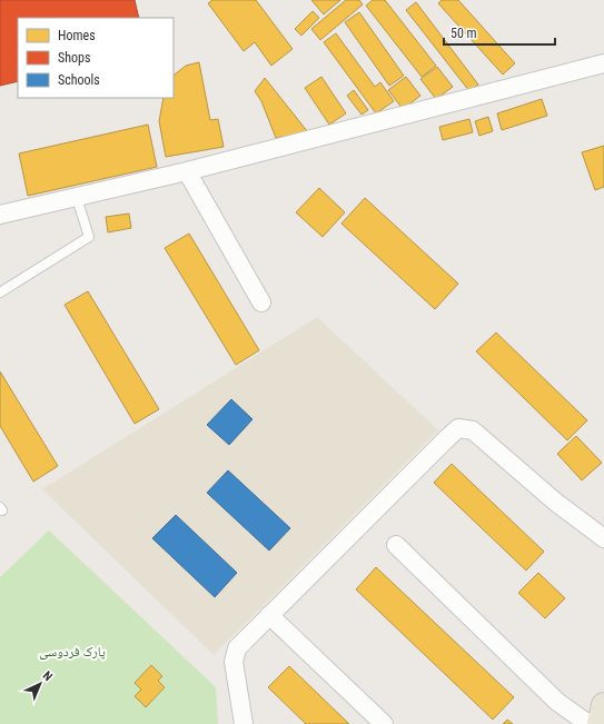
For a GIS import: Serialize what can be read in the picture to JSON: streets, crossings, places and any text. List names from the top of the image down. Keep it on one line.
{"parks":["پارک فردوسی"],"legend":["Homes","Shops","Schools"],"scale_bar":"50 m","north":"top right"}
